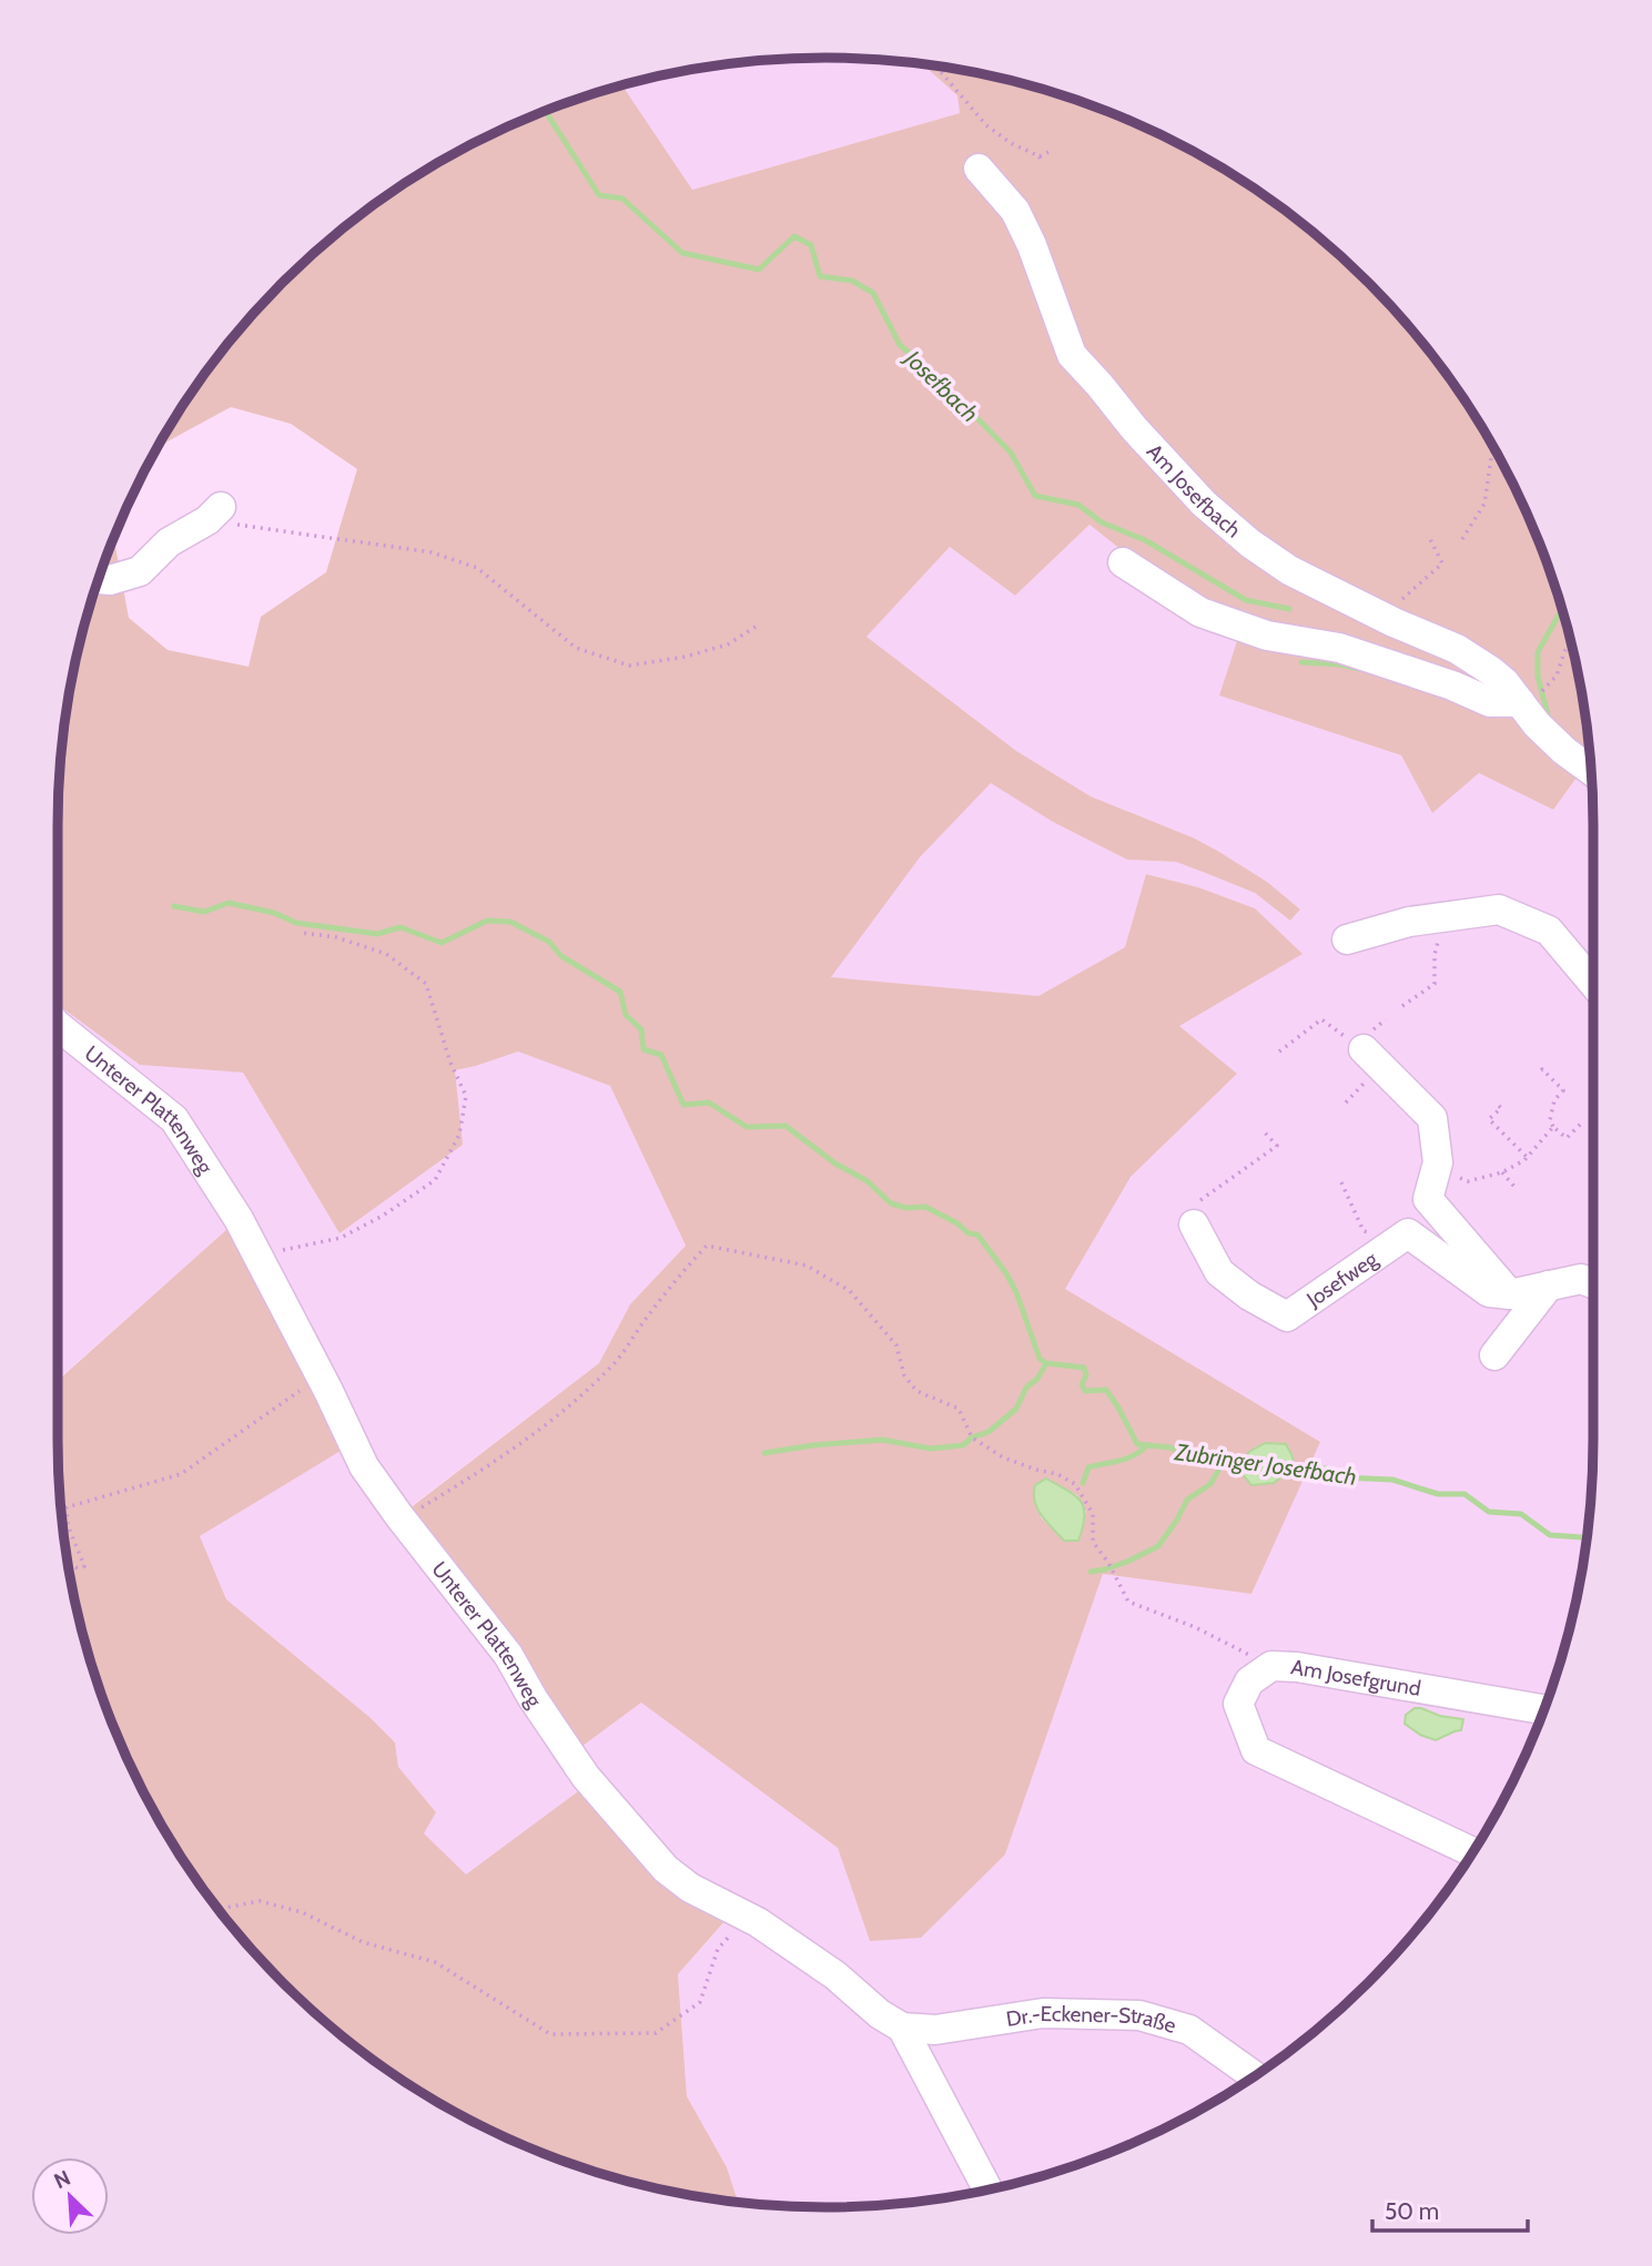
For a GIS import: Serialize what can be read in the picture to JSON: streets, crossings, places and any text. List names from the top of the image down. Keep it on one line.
{"streets":{"street":["Am Josefbach","Unterer Plattenweg","Josefweg","Am Josefgrund","Dr.-Eckener-Straße"]},"crossings":[["Unterer Plattenweg","Dr.-Eckener-Straße"]],"water":["Josefbach","Zubringer Josefbach"],"scale_bar":"50 m","north":"top left"}
